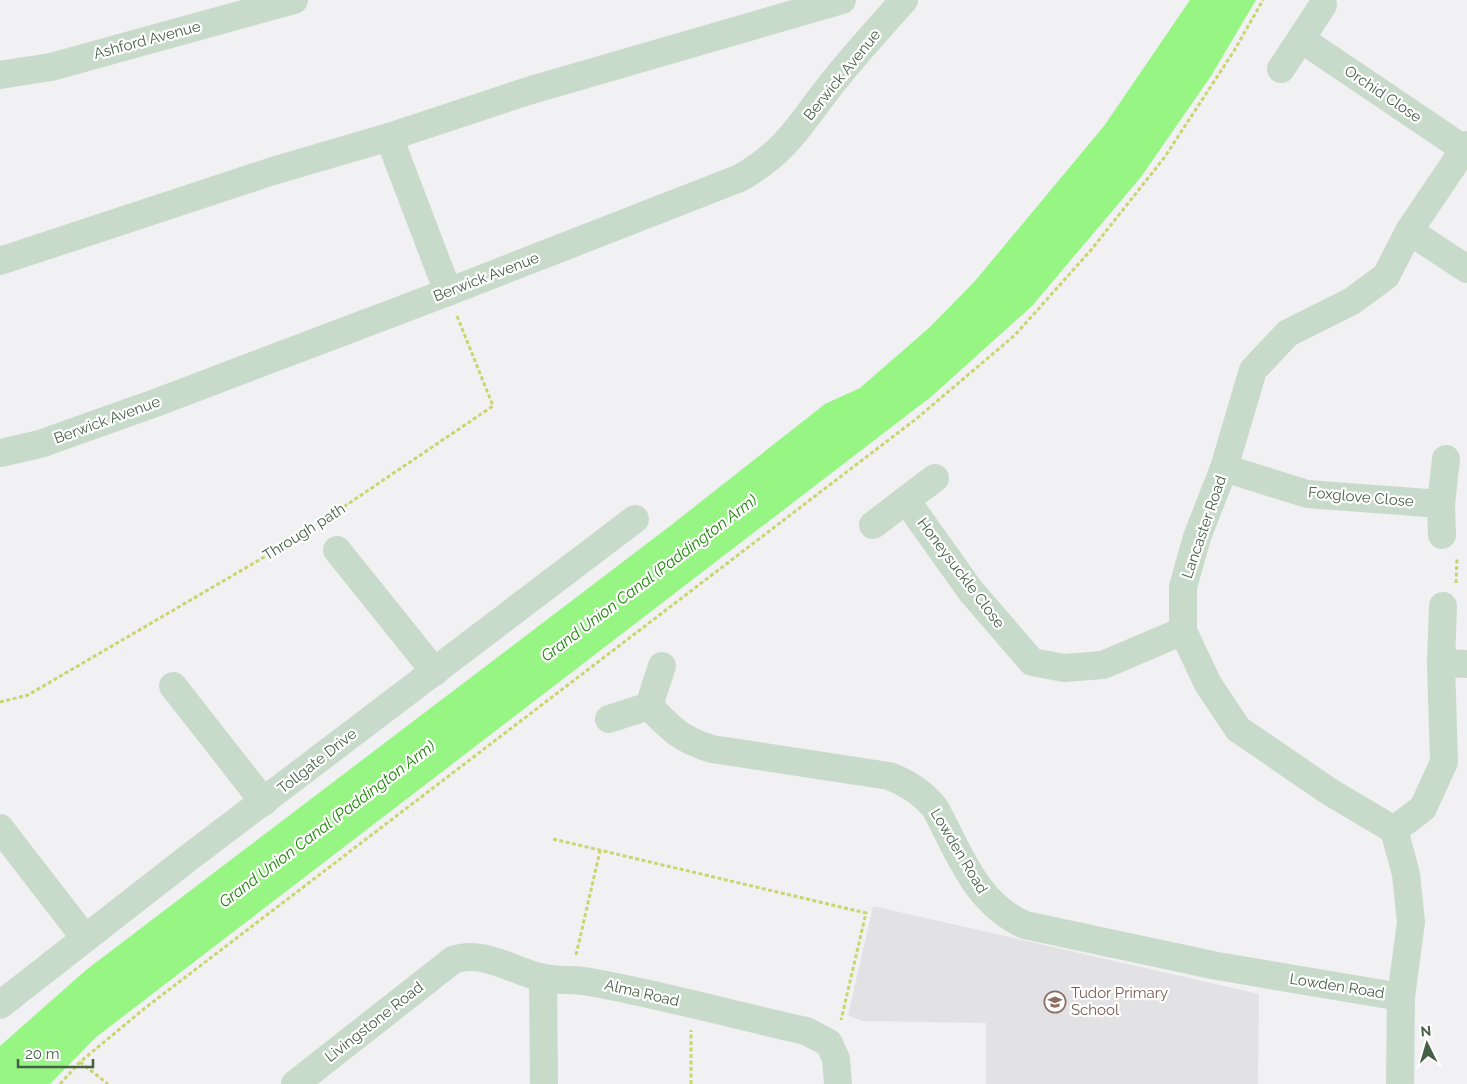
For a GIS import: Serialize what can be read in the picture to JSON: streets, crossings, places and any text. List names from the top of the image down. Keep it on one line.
{"streets":{"street":["Ashford Avenue","Berwick Avenue","Orchid Close","Foxglove Close","Lancaster Road","Honeysuckle Close","Tollgate Drive","Lowden Road","Alma Road","Livingstone Road"],"path":["Through path"]},"crossings":[["Berwick Avenue","Through path"],["Orchid Close","Lancaster Road"],["Foxglove Close","Lancaster Road"],["Lancaster Road","Honeysuckle Close"],["Alma Road","Livingstone Road"]],"water":["Grand Union Canal (Paddington Arm)"],"places":{"school or university":["Tudor Primary School"]},"scale_bar":"20 m","north":"top"}
